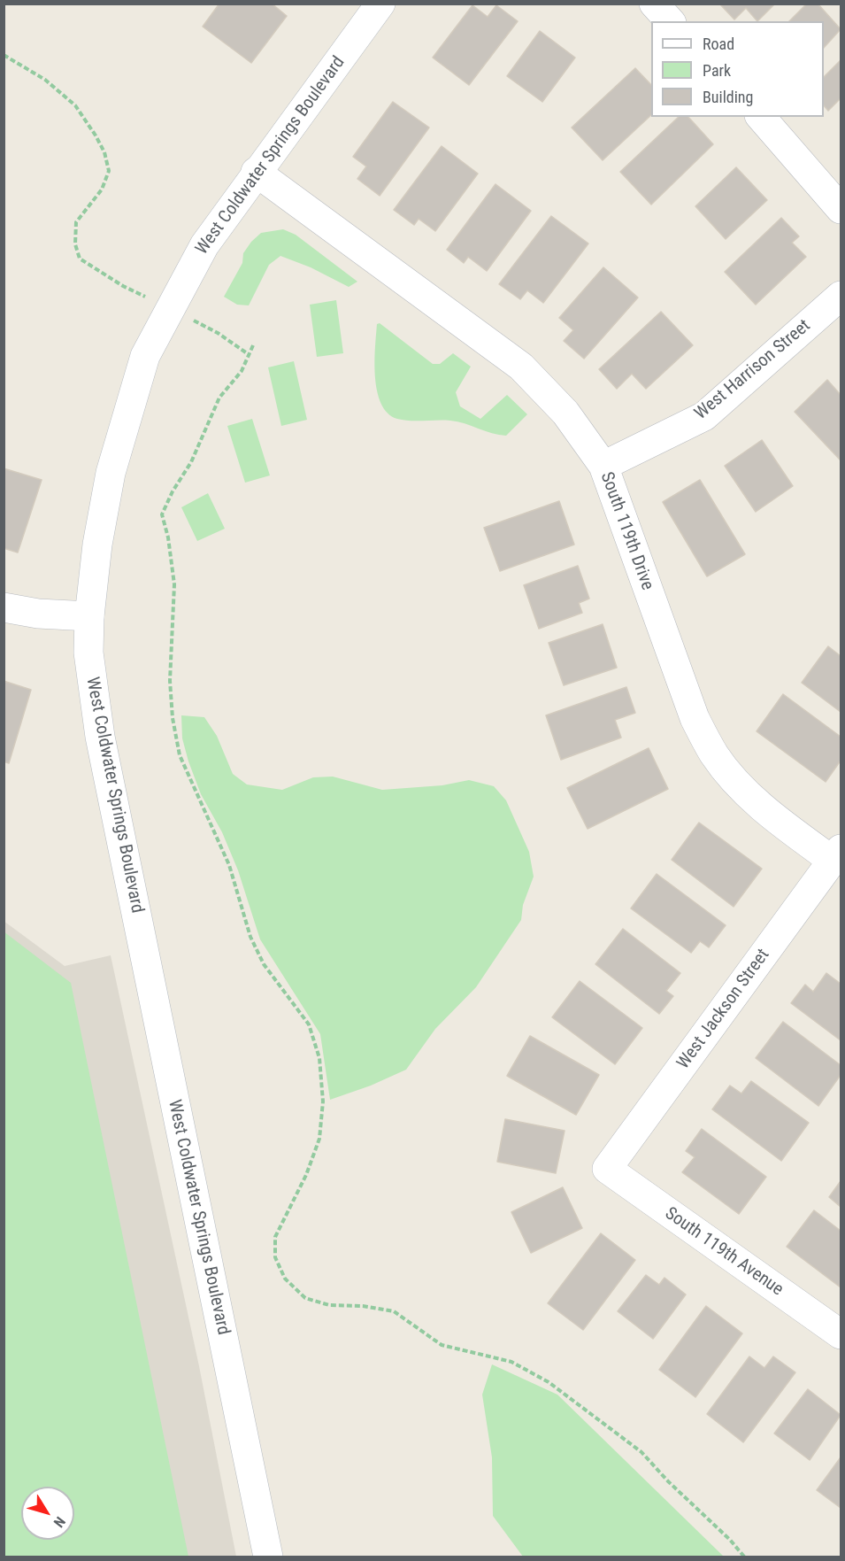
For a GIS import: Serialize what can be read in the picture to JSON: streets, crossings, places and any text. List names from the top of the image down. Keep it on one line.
{"streets":{"street":["West Coldwater Springs Boulevard","West Harrison Street","South 119th Drive","West Jackson Street","South 119th Avenue"]},"crossings":[["West Coldwater Springs Boulevard","South 119th Drive"],["West Harrison Street","South 119th Drive"],["South 119th Drive","West Jackson Street"],["West Jackson Street","South 119th Avenue"]],"legend":["Road","Park","Building"],"north":"bottom right"}
